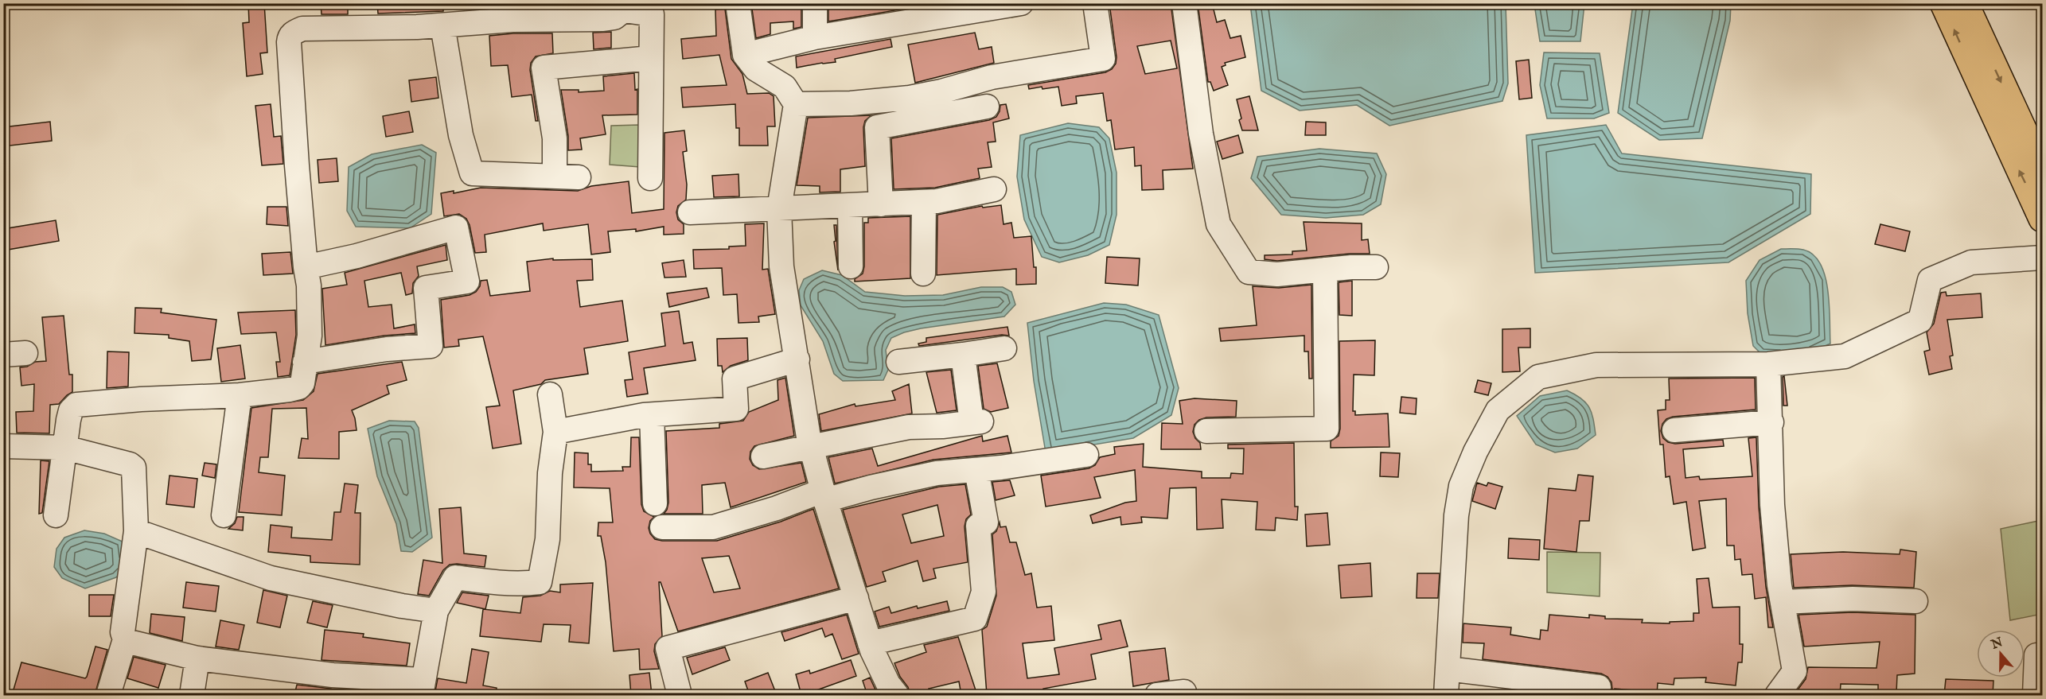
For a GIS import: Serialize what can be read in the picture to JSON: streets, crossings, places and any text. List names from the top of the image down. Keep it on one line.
{"north":"top"}
